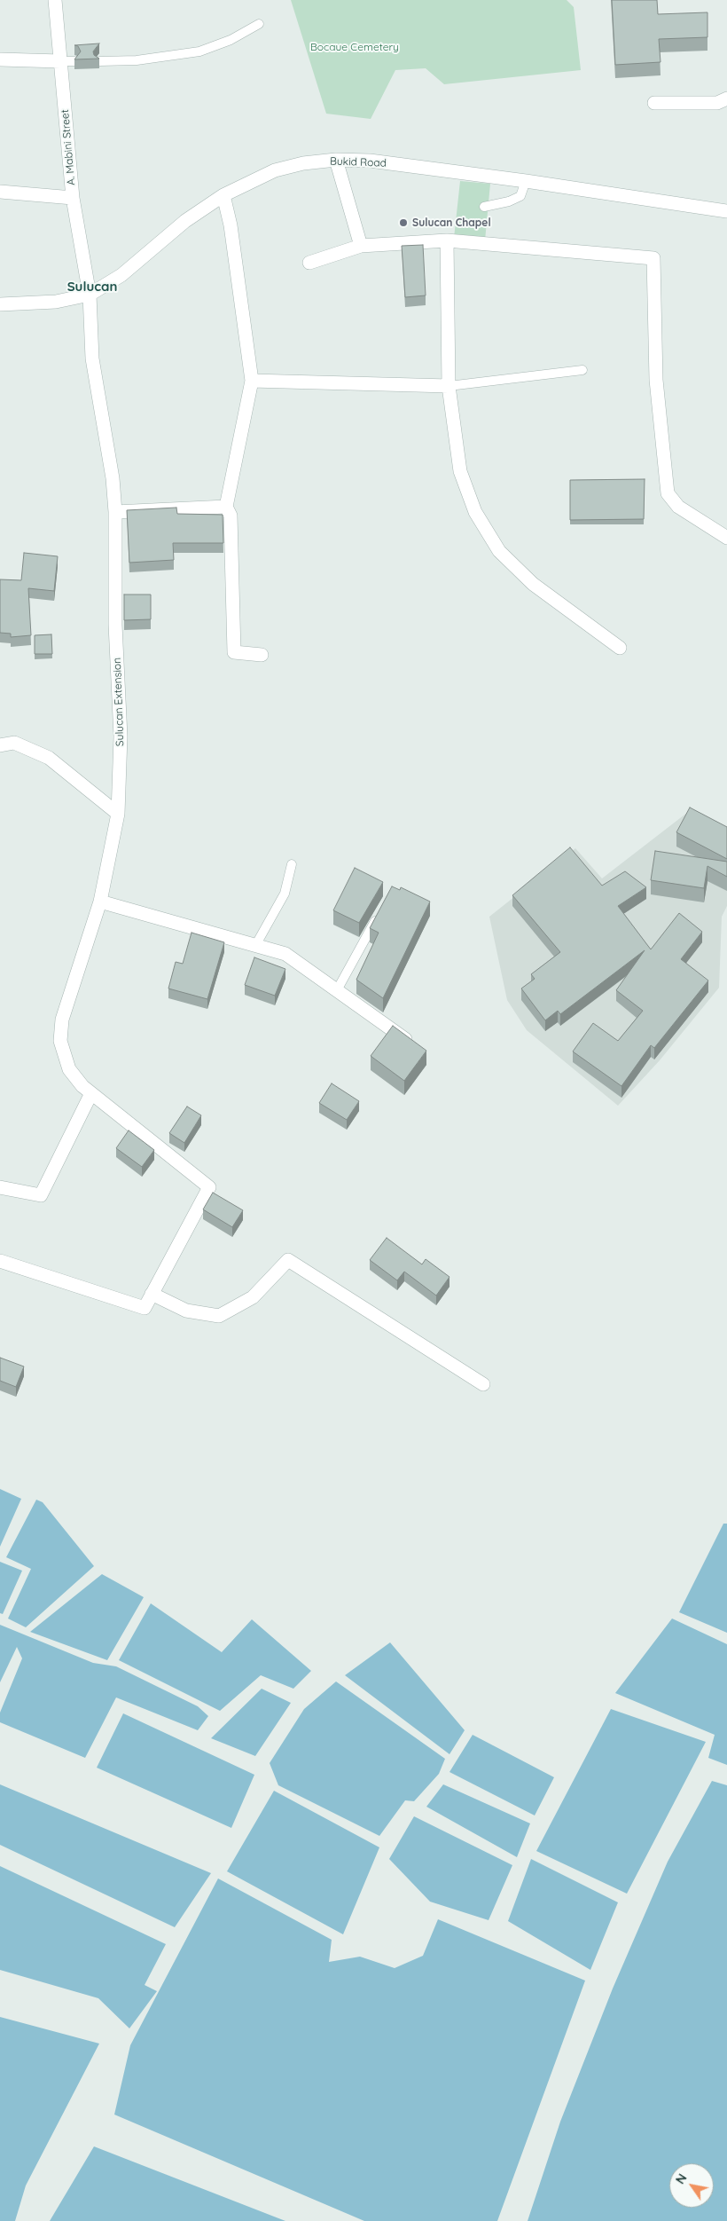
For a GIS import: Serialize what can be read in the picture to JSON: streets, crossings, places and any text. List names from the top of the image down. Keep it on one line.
{"streets":{"street":["A. Mabini Street","Bukid Road","Sulucan Extension"]},"crossings":[["A. Mabini Street","Bukid Road"],["A. Mabini Street","Sulucan Extension"],["Bukid Road","Sulucan Extension"]],"districts":["Sulucan"],"parks":["Bocaue Cemetery"],"places":["Sulucan Chapel"],"north":"top left"}
